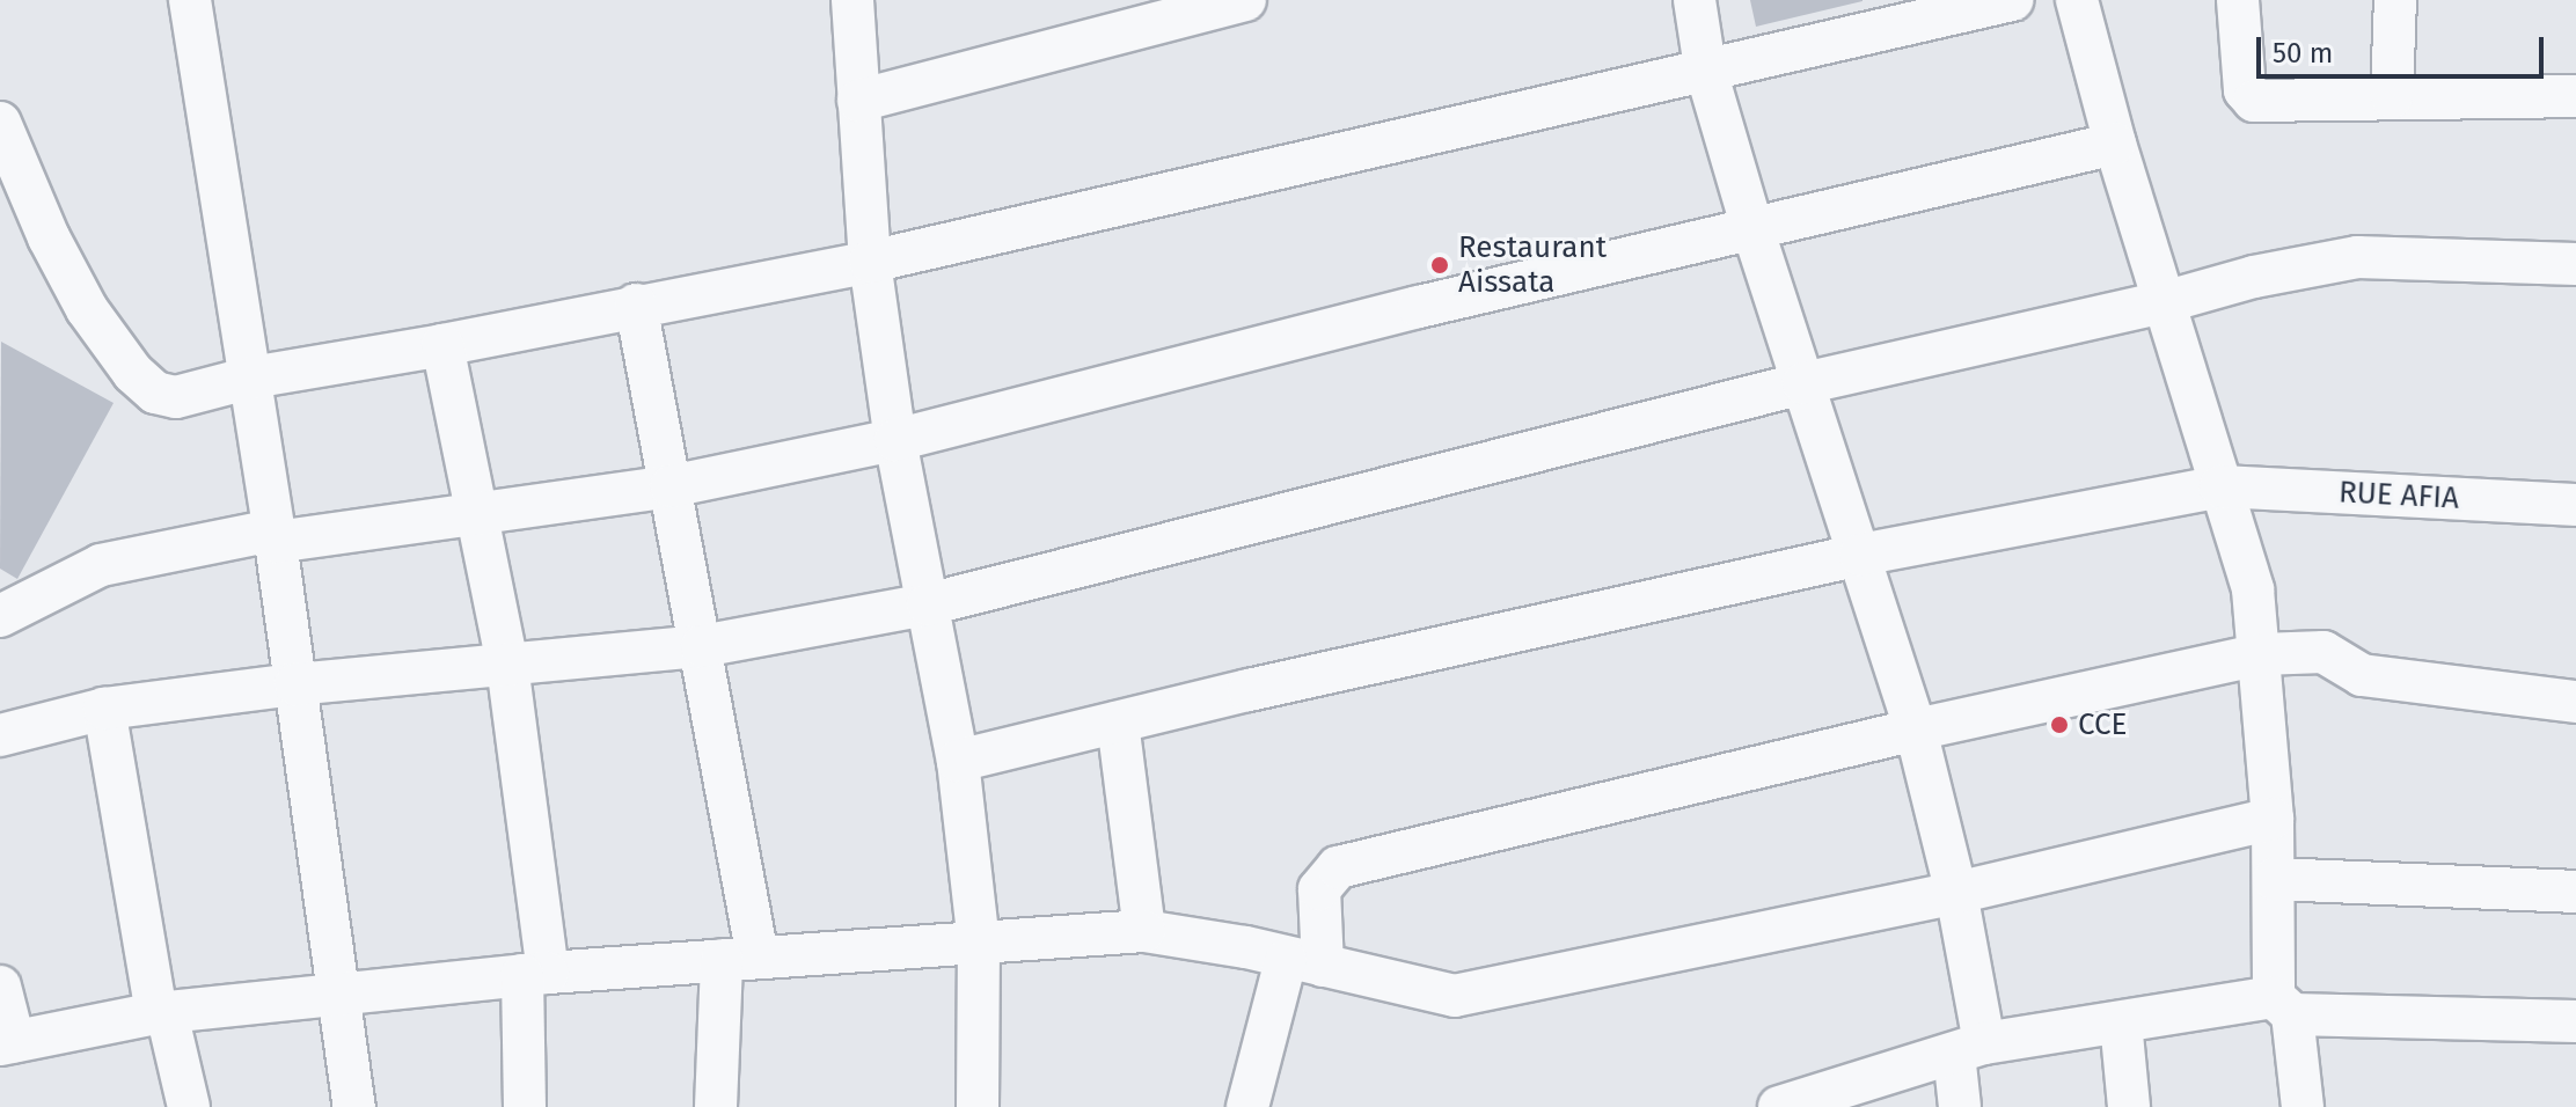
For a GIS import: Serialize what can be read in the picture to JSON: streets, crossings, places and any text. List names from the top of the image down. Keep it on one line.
{"streets":{"street":["RUE AFIA"]},"places":["Restaurant Aissata","CCE"],"scale_bar":"50 m"}
